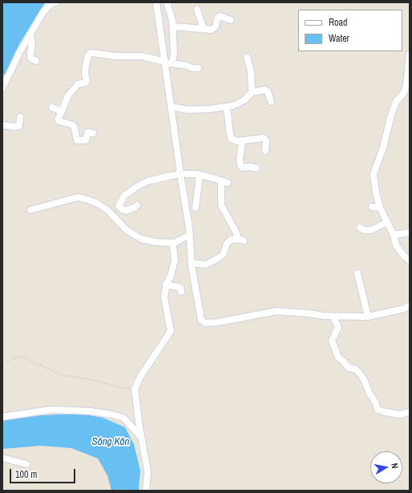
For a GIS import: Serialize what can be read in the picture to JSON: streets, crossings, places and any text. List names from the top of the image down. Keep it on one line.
{"water":["Sông Kôn"],"legend":["Road","Water"],"scale_bar":"100 m","north":"right"}
